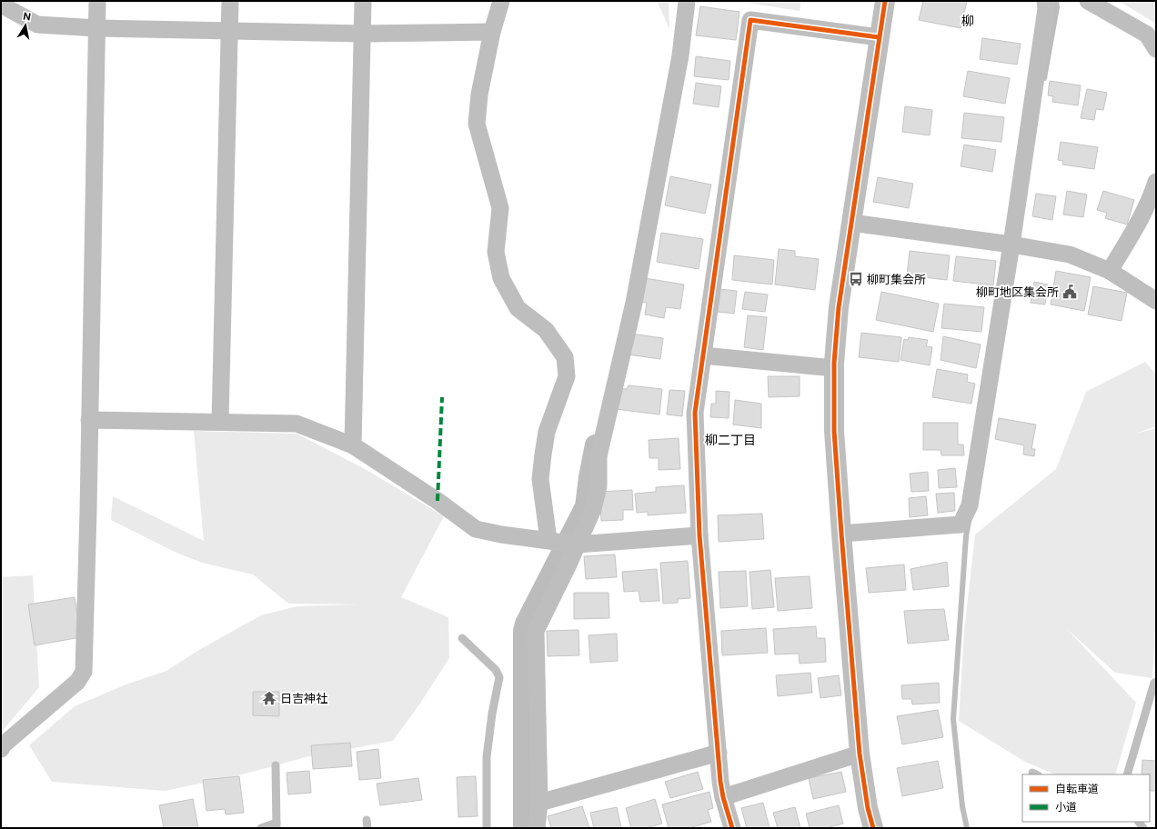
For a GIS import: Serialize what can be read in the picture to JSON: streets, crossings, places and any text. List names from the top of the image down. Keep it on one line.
{"districts":["柳","柳二丁目"],"places":{"bus stop":["柳町集会所"],"public building":["柳町地区集会所"],"temple":["日吉神社"]},"legend":["自転車道","小道"],"north":"top"}
